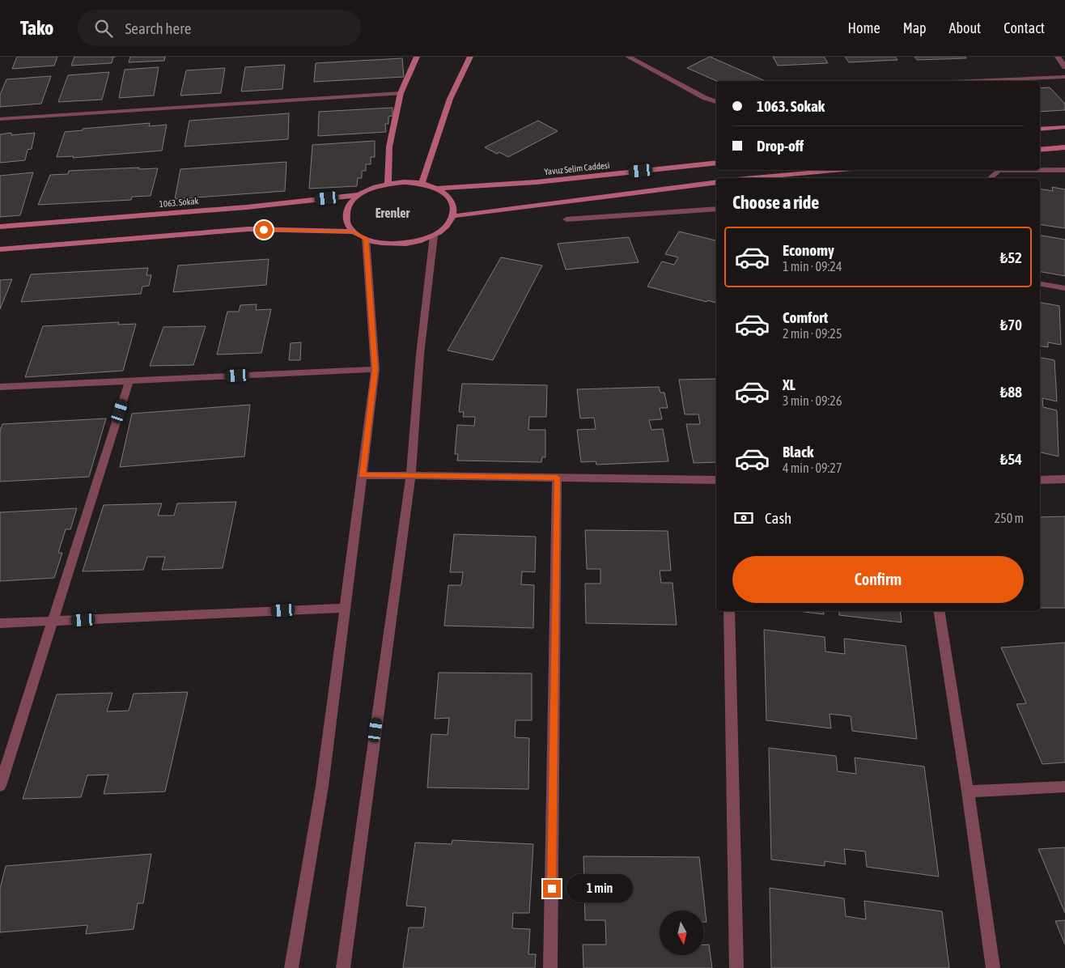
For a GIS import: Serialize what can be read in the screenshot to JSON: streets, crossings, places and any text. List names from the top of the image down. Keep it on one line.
{"streets":{"main road":["Yavuz Selim Caddesi","1063. Sokak"]},"crossings":[["Yavuz Selim Caddesi","1063. Sokak"]],"districts":["Erenler"],"north":"bottom","page":{"header":"Tako","search":"Search here","nav":["Home","Map","About","Contact"],"banner":["1063. Sokak","Drop-off"],"heading":"Choose a ride","list":[{"name":"Economy","note":"1 min · 09:24","value":"₺52"},{"name":"Comfort","note":"2 min · 09:25","value":"₺70"},{"name":"XL","note":"3 min · 09:26","value":"₺88"},{"name":"Black","note":"4 min · 09:27","value":"₺54"}],"pay":["Cash","250 m"],"buttons":"Confirm","bubble":"1 min"}}
